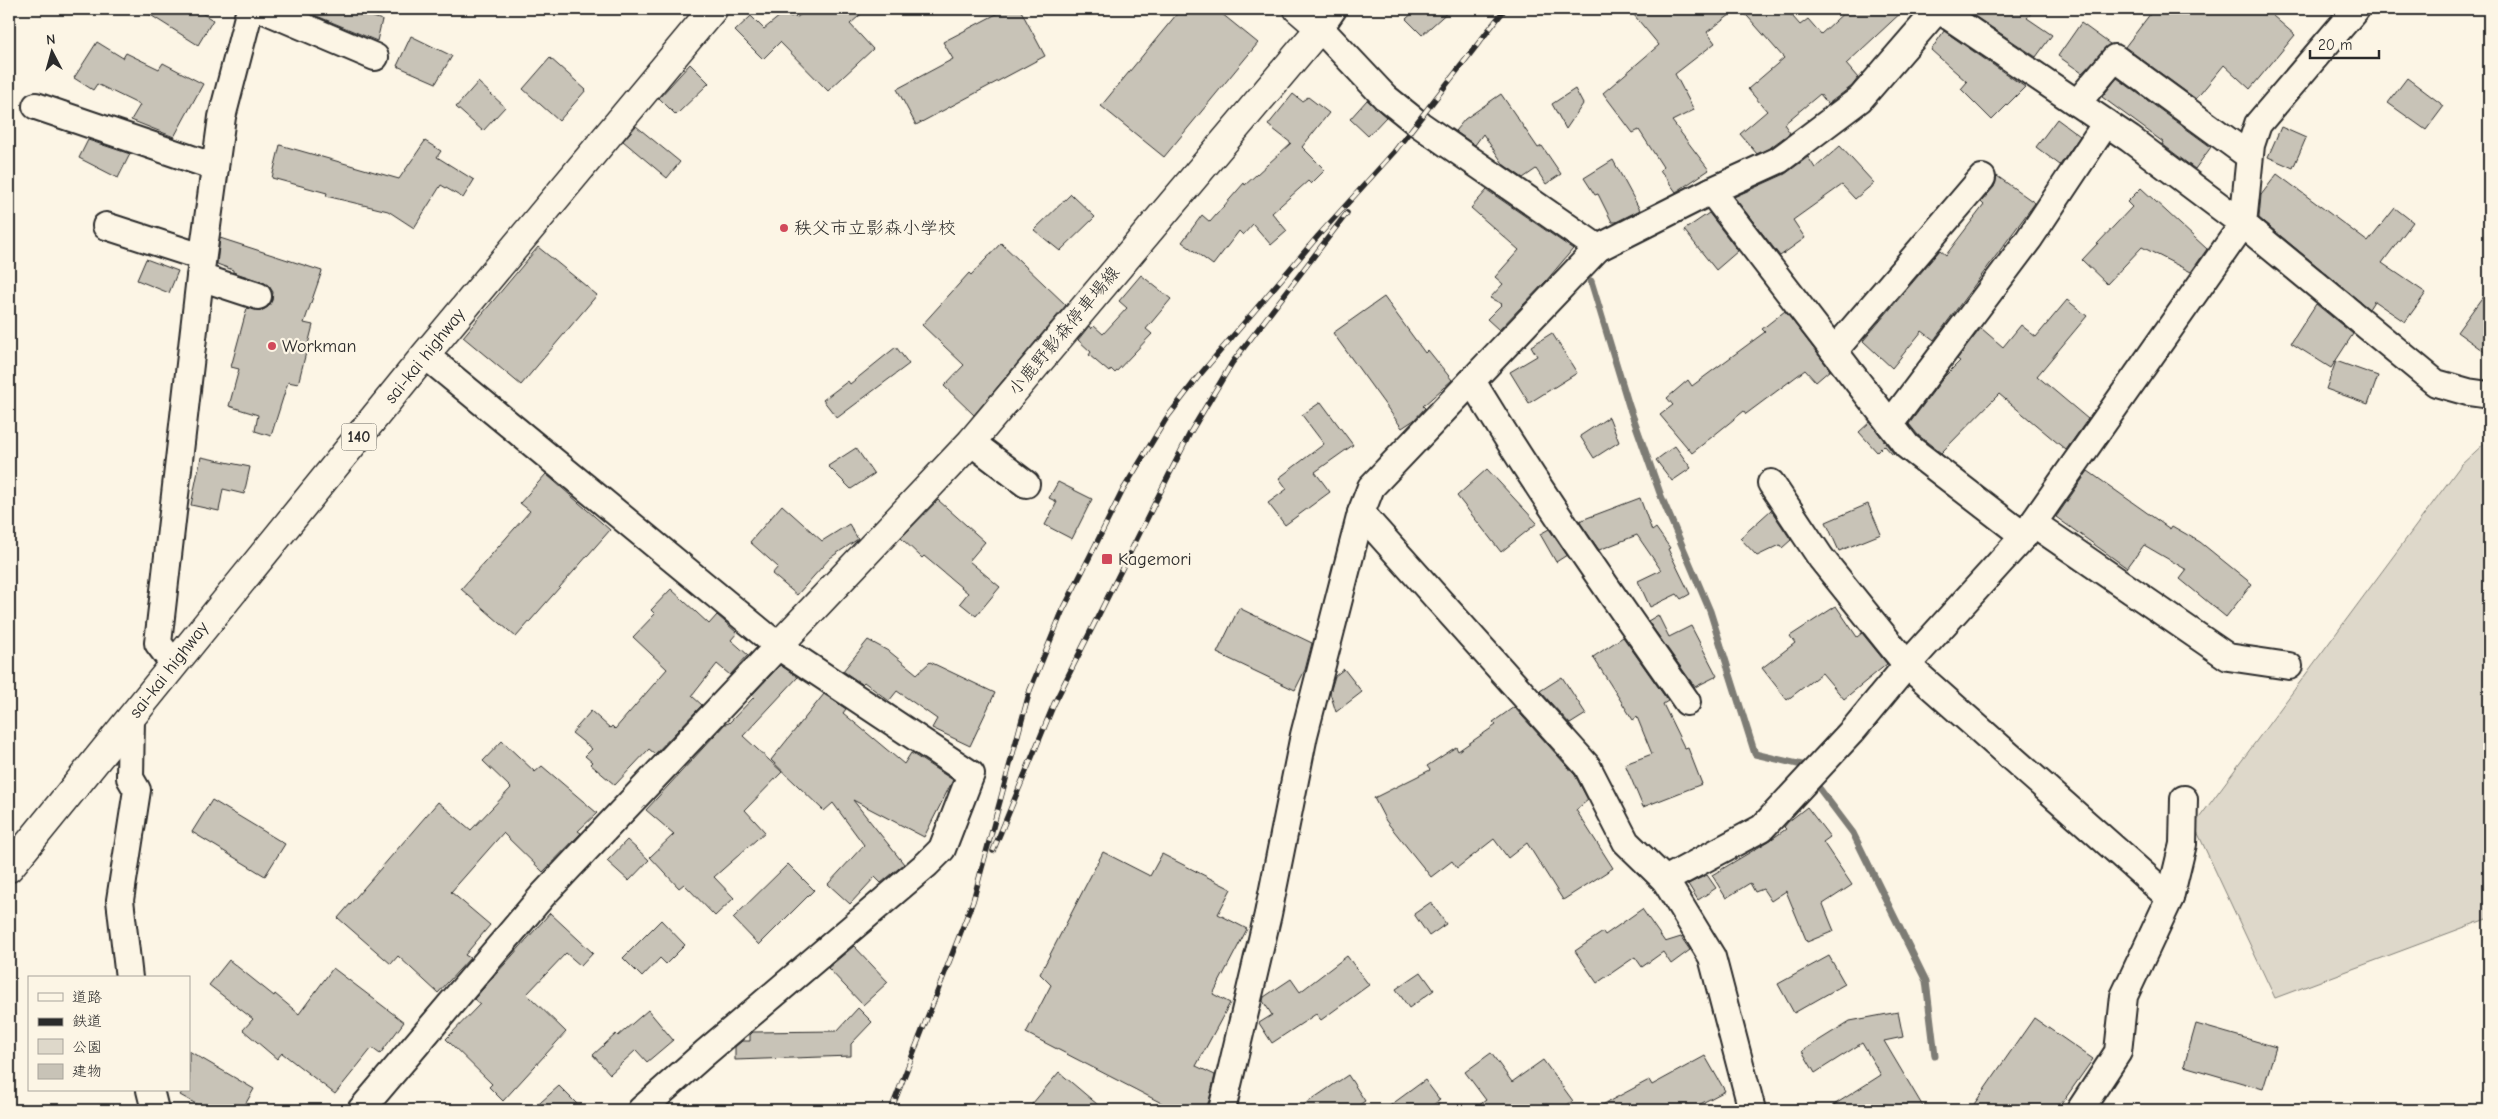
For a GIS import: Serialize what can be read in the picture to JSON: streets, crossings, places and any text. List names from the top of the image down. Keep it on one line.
{"streets":{"main road":["小鹿野影森停車場線","sai-kai highway","140"]},"places":{"other":["秩父市立影森小学校","Workman"],"transit":["Kagemori"]},"legend":["道路","鉄道","公園","建物"],"scale_bar":"20 m","north":"top"}
